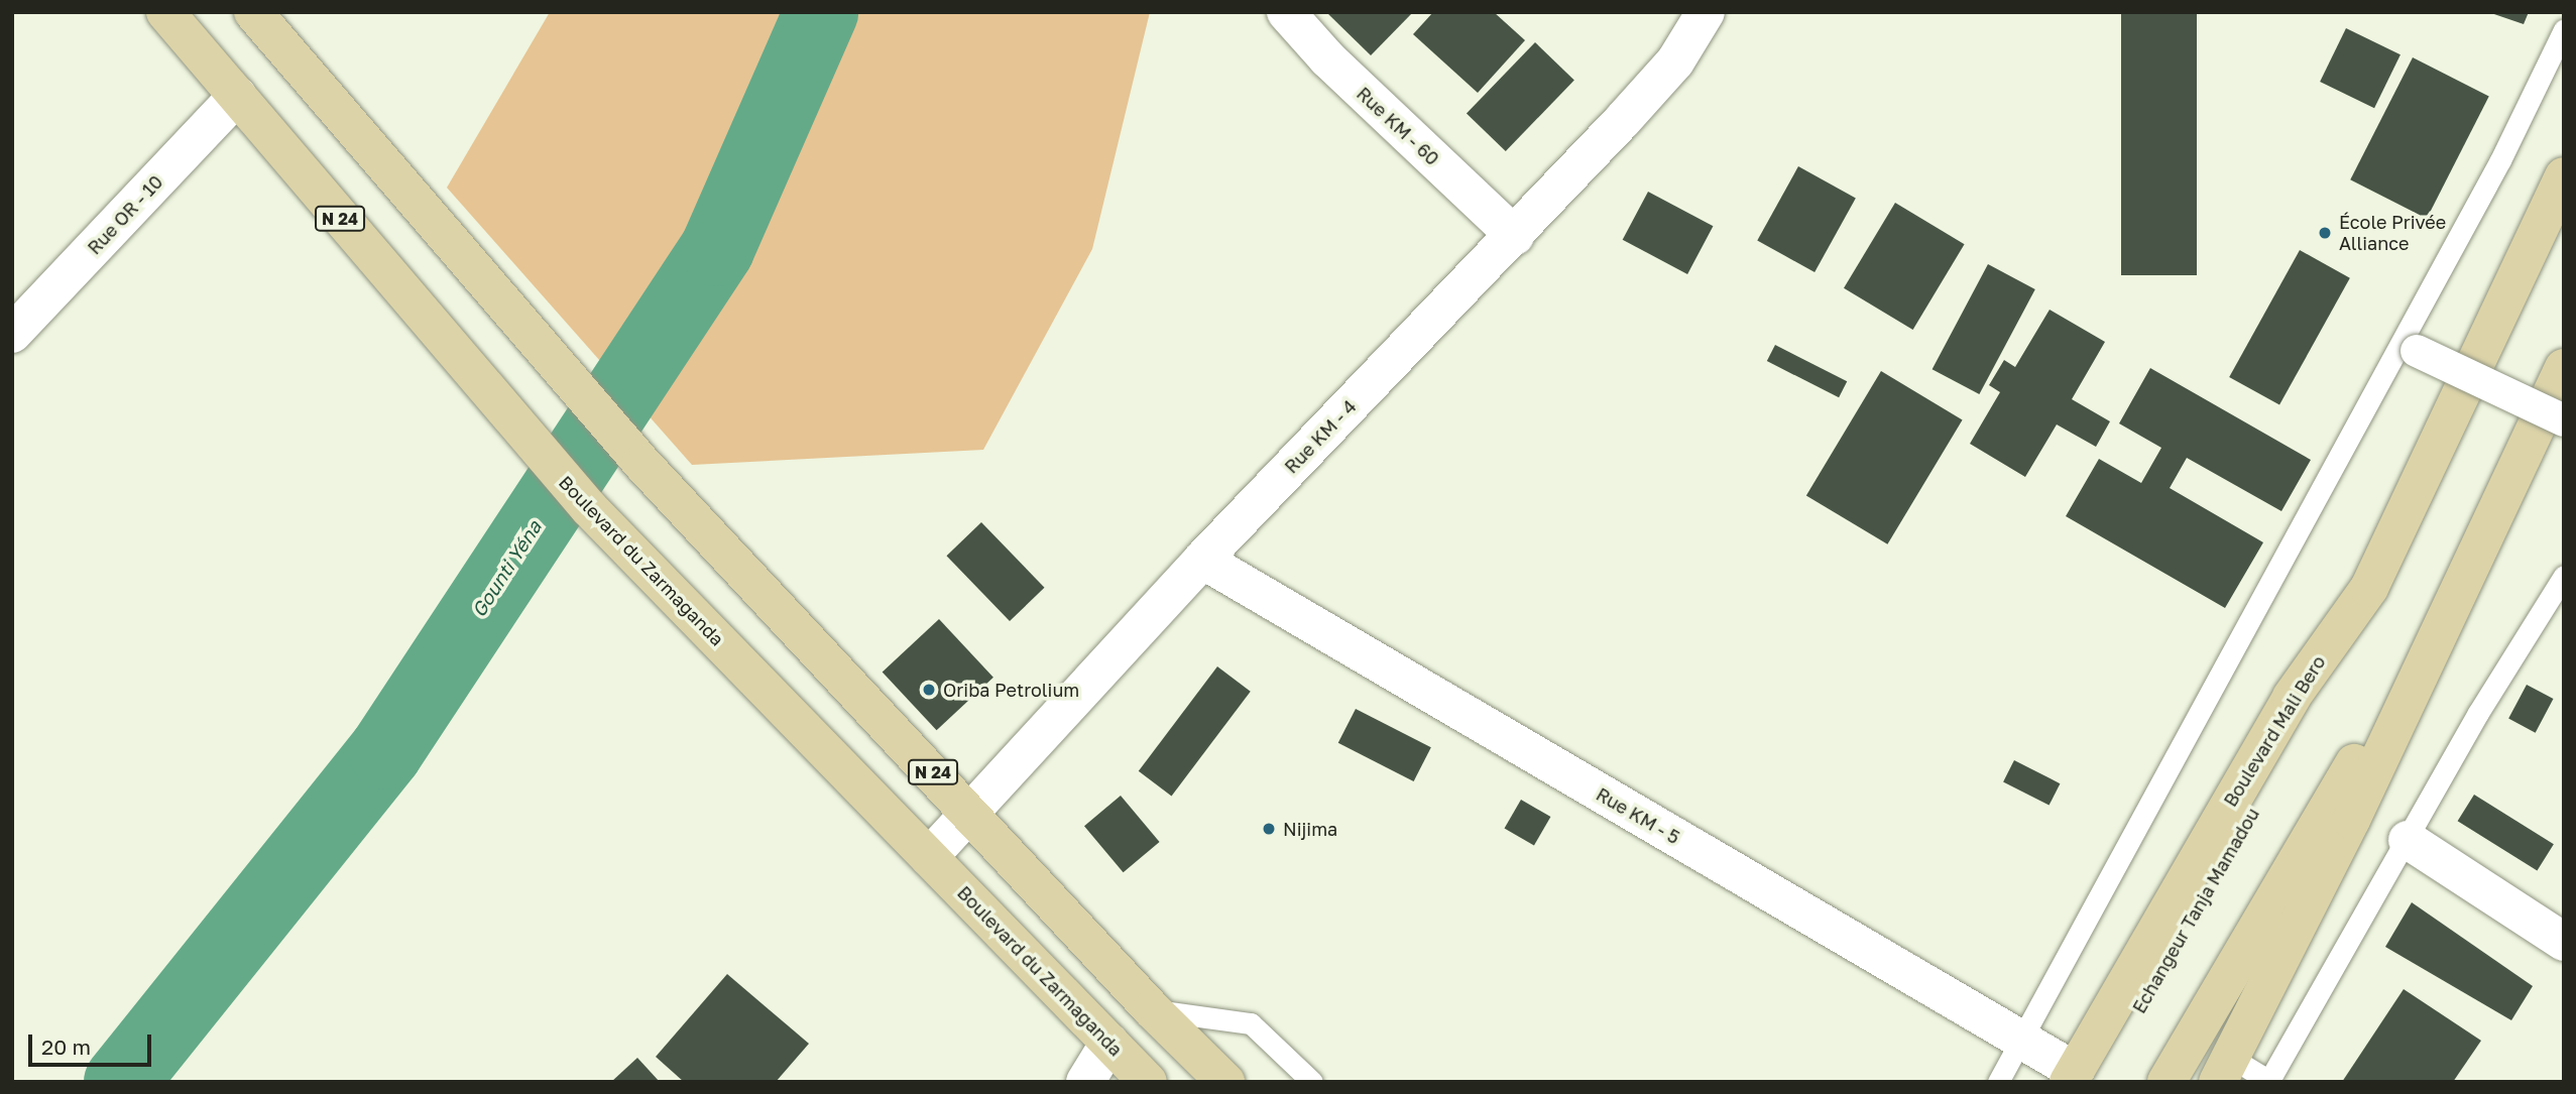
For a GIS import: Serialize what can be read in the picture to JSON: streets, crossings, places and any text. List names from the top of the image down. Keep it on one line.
{"streets":{"main road":["N 24","Boulevard du Zarmaganda","Boulevard Mali Bero","Echangeur Tanja Mamadou"],"street":["Rue KM - 60","Rue OR - 10","Rue KM - 4","Rue KM - 5"]},"crossings":[["Rue KM - 60","Rue KM - 4"],["Rue OR - 10","Boulevard du Zarmaganda"],["N 24","Rue KM - 4"],["Rue KM - 4","Boulevard du Zarmaganda"],["Rue KM - 4","Rue KM - 5"],["Boulevard Mali Bero","Rue KM - 5"],["Boulevard Mali Bero","Echangeur Tanja Mamadou"],["Rue KM - 5","Echangeur Tanja Mamadou"]],"water":["Gounti Yéna"],"places":["École Privée Alliance","Oriba Petrolium","Nijima"],"scale_bar":"20 m"}
